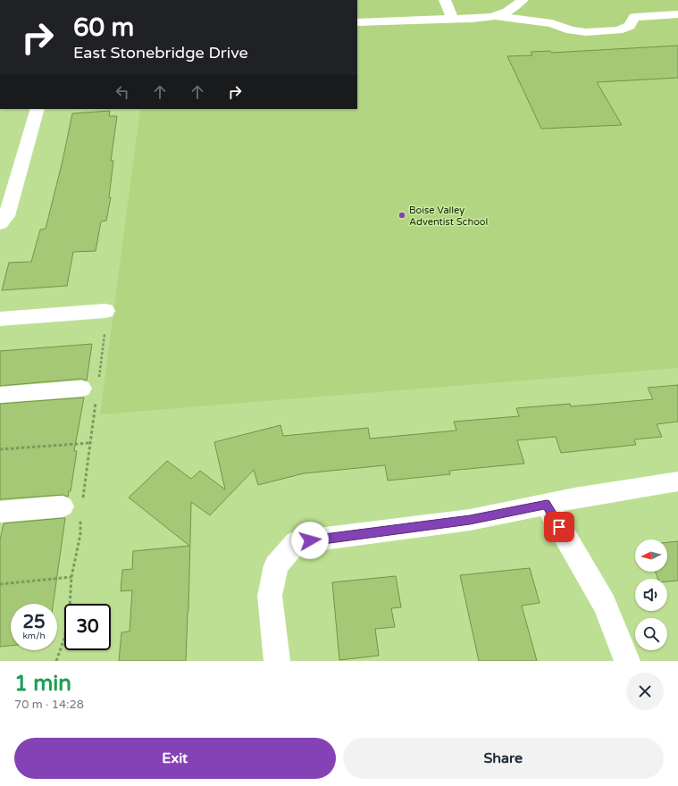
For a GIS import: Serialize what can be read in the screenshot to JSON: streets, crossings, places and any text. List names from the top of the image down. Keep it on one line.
{"places":["Boise Valley Adventist School"],"north":"left","page":{"turn":["60 m","East Stonebridge Drive"],"speed":"25 km/h","limit":"30","heading":["1 min","70 m · 14:28"],"buttons":["Exit","Share"]}}
